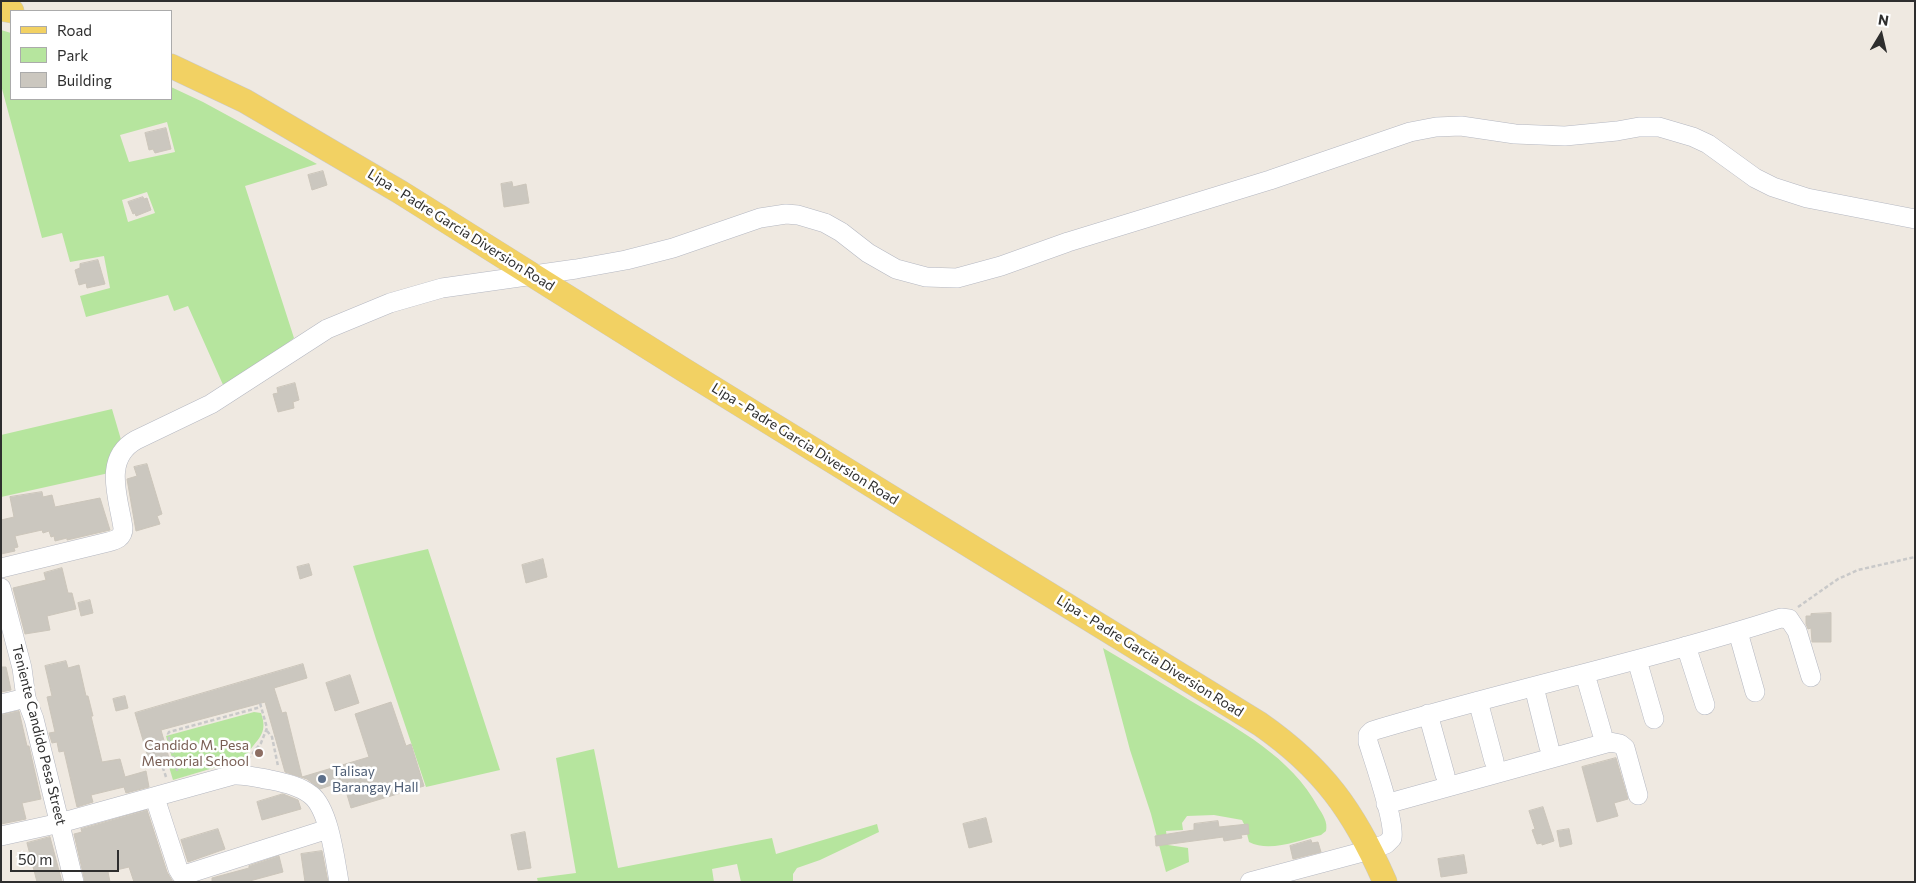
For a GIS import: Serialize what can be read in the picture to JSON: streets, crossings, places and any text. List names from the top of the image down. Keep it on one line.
{"streets":{"main road":["Lipa - Padre Garcia Diversion Road"],"street":["Teniente Candido Pesa Street"]},"places":["Candido M. Pesa Memorial School","Talisay Barangay Hall"],"legend":["Road","Park","Building"],"scale_bar":"50 m","north":"top"}
